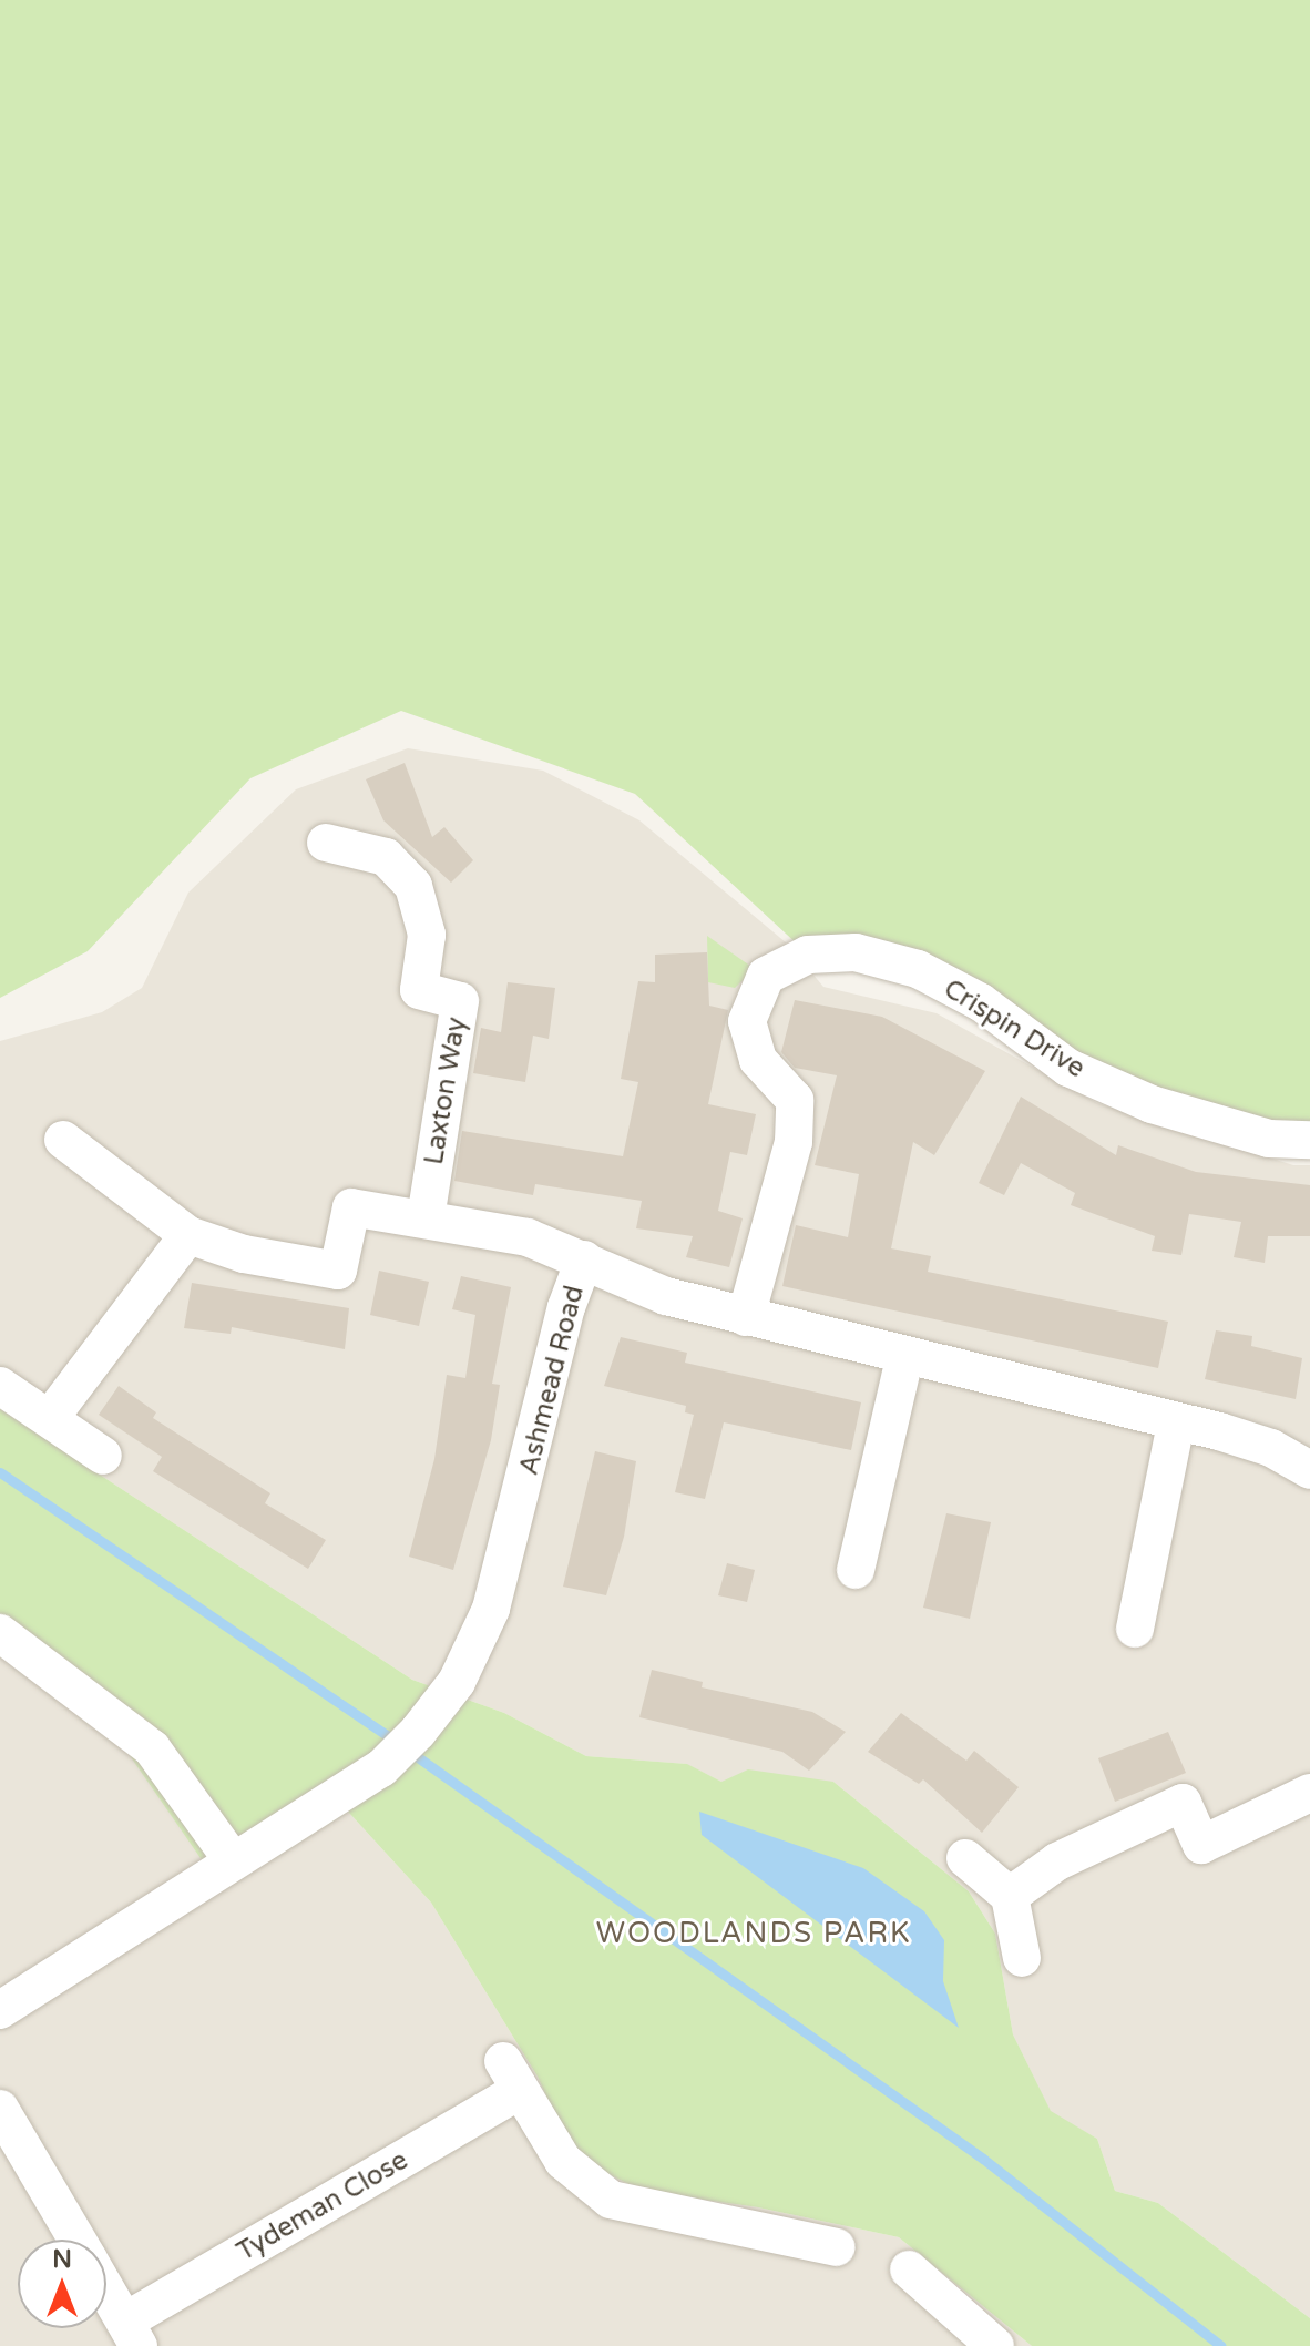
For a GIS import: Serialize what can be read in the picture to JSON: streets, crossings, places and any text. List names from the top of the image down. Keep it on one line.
{"streets":{"street":["Crispin Drive","Laxton Way","Ashmead Road","Tydeman Close"]},"crossings":[["Crispin Drive","Ashmead Road"]],"districts":["WOODLANDS PARK"],"north":"top"}
